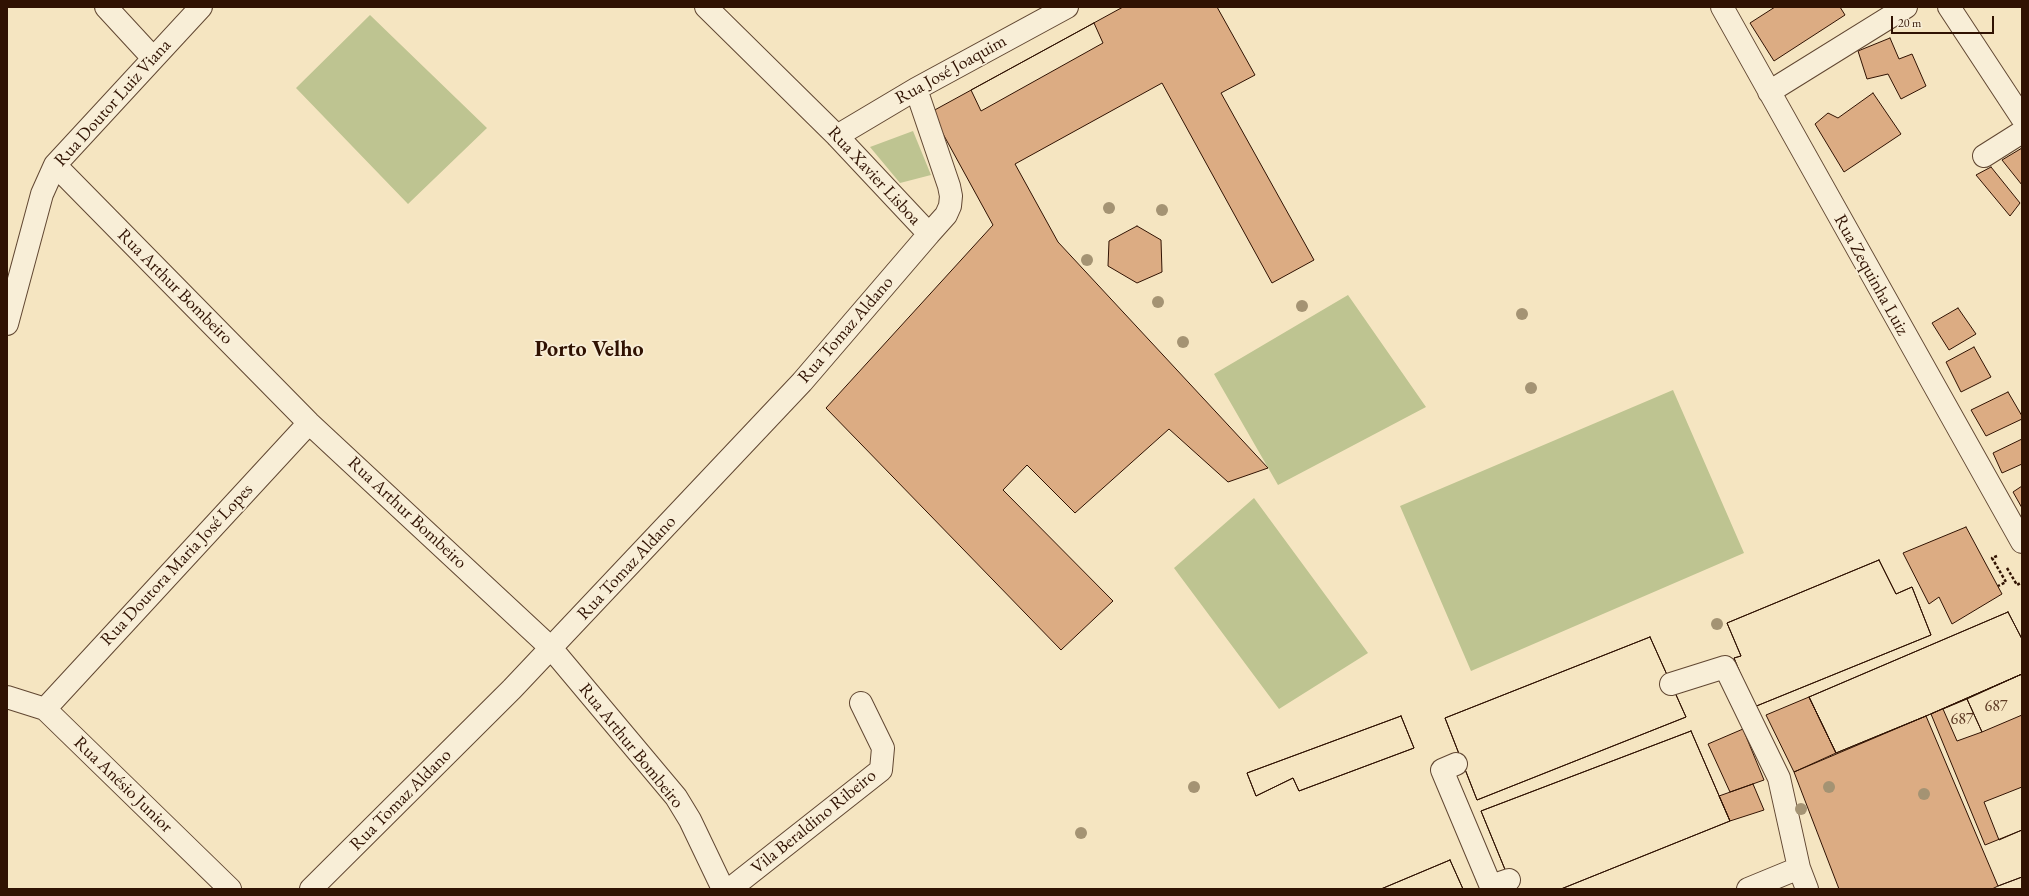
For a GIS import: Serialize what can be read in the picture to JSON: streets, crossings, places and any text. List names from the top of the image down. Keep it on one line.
{"streets":{"street":["Rua José Joaquim","Rua Doutor Luiz Viana","Rua Xavier Lisboa","Rua Zequinha Luiz","Rua Arthur Bombeiro","Rua Tomaz Aldano","Rua Doutora Maria José Lopes","Rua Anésio Junior","Vila Beraldino Ribeiro"]},"crossings":[["Rua José Joaquim","Rua Xavier Lisboa"],["Rua Doutor Luiz Viana","Rua Arthur Bombeiro"],["Rua Xavier Lisboa","Rua Tomaz Aldano"],["Rua Arthur Bombeiro","Rua Tomaz Aldano"],["Rua Arthur Bombeiro","Rua Doutora Maria José Lopes"],["Rua Doutora Maria José Lopes","Rua Anésio Junior"]],"districts":["Porto Velho"],"house_numbers":["687","687"],"scale_bar":"20 m"}
